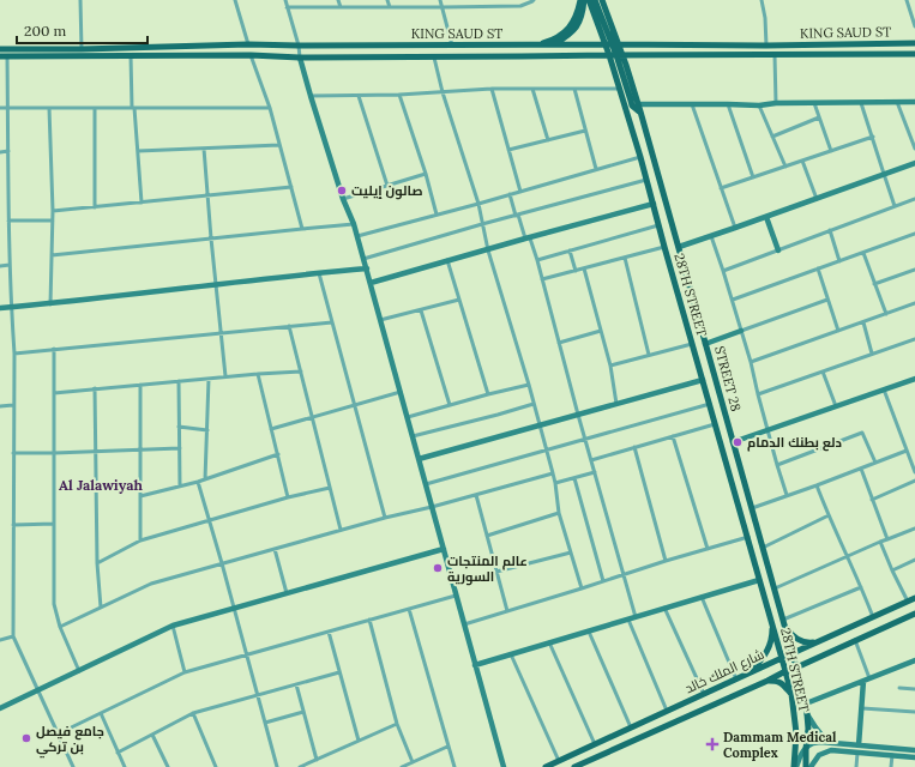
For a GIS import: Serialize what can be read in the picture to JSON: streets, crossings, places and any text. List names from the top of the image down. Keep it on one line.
{"streets":{"main road":["KING SAUD ST","28TH STREET","STREET 28","شارع الملك خالد"]},"crossings":[["KING SAUD ST","28TH STREET"],["KING SAUD ST","STREET 28"],["28TH STREET","STREET 28"],["28TH STREET","شارع الملك خالد"],["STREET 28","شارع الملك خالد"]],"districts":["Al Jalawiyah"],"places":{"other":["صالون إيليت","دلع بطنك الدمام","عالم المنتجات السورية","جامع فيصل بن تركي"],"health":["Dammam Medical Complex"]},"scale_bar":"200 m"}
